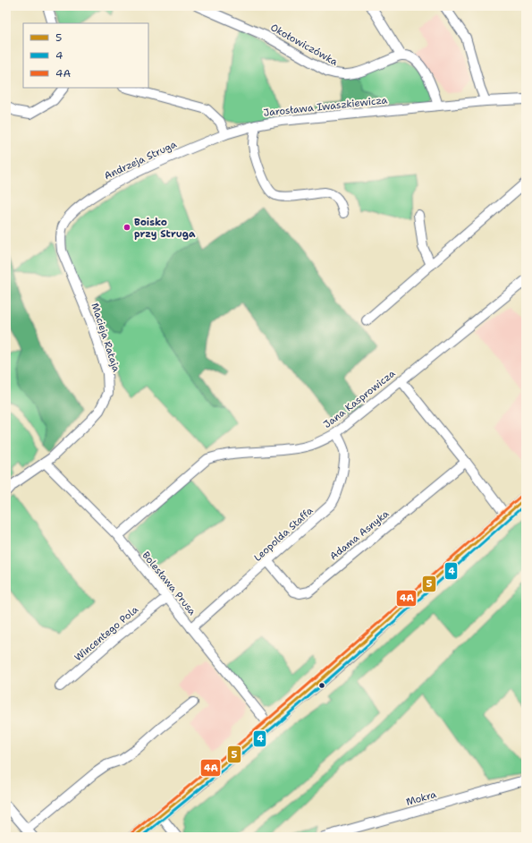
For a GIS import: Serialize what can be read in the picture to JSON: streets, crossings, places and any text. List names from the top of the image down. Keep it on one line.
{"streets":{"street":["Okołowiczówka","Jarosława Iwaszkiewicza","Andrzeja Struga","Macieja Rataja","Jana Kasprowicza","Leopolda Staffa","Adama Asnyka","Bolesława Prusa","Wincentego Pola","Mokra"]},"crossings":[["Jarosława Iwaszkiewicza","Andrzeja Struga"],["Andrzeja Struga","Macieja Rataja"],["Macieja Rataja","Bolesława Prusa"],["Jana Kasprowicza","Leopolda Staffa"],["Jana Kasprowicza","Bolesława Prusa"],["Leopolda Staffa","Adama Asnyka"],["Leopolda Staffa","Bolesława Prusa"],["Bolesława Prusa","Wincentego Pola"]],"places":["Boisko przy Struga"],"lines":["transit line 4A","transit line 5","transit line 4"],"legend":["5","4","4A"]}
